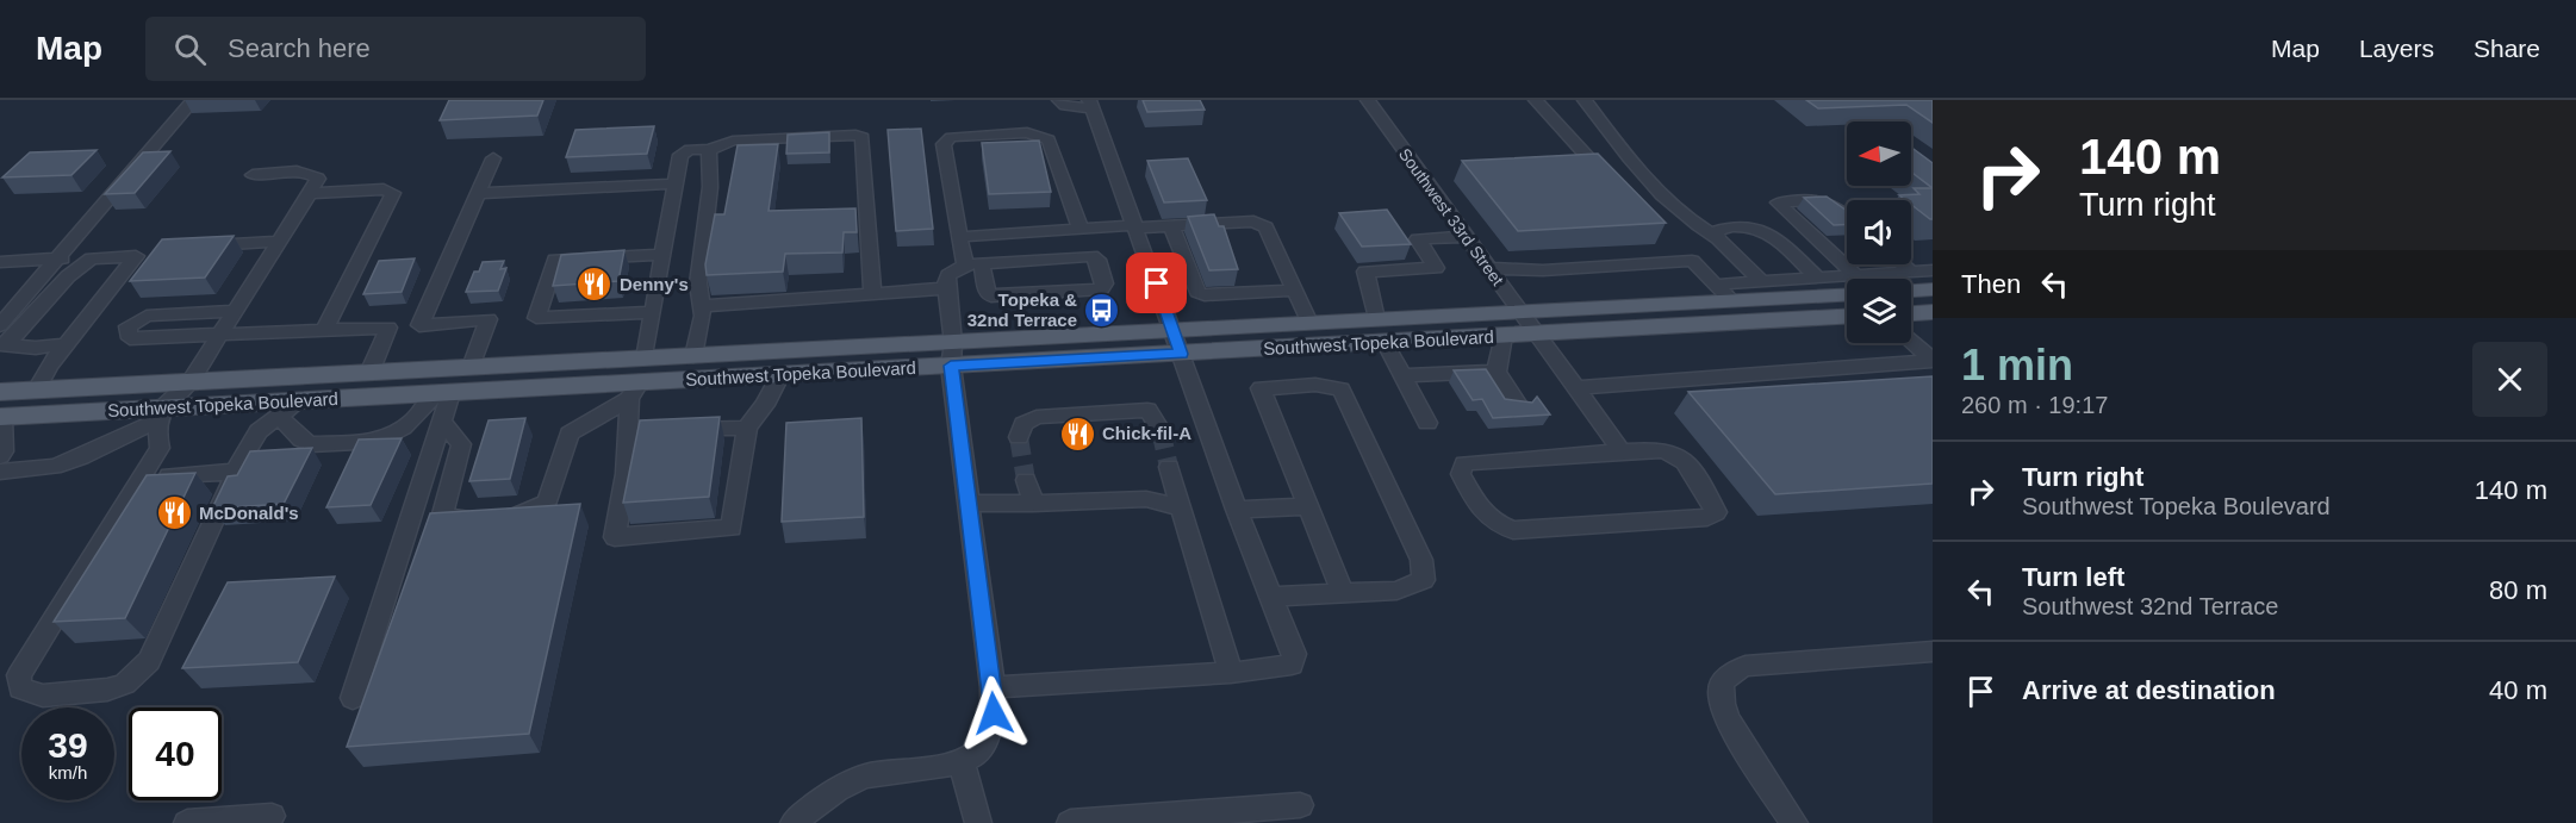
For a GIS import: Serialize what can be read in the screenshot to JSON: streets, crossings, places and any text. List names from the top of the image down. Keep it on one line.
{"streets":{"main road":["Southwest Topeka Boulevard"],"street":["Southwest 33rd Street"]},"crossings":[["Southwest 33rd Street","Southwest Topeka Boulevard"]],"places":{"restaurant":["Denny's","Chick-fil-A","McDonald's"],"bus stop":["Topeka & 32nd Terrace"]},"north":"left","page":{"header":"Map","search":"Search here","nav":["Map","Layers","Share"],"turn":["140 m","Turn right"],"then":"Then","heading":["1 min","260 m · 19:17"],"list":[{"name":"Turn right","note":"Southwest Topeka Boulevard","value":"140 m"},{"name":"Turn left","note":"Southwest 32nd Terrace","value":"80 m"},{"name":"Arrive at destination","value":"40 m"}],"speed":"39 km/h","limit":"40"}}
